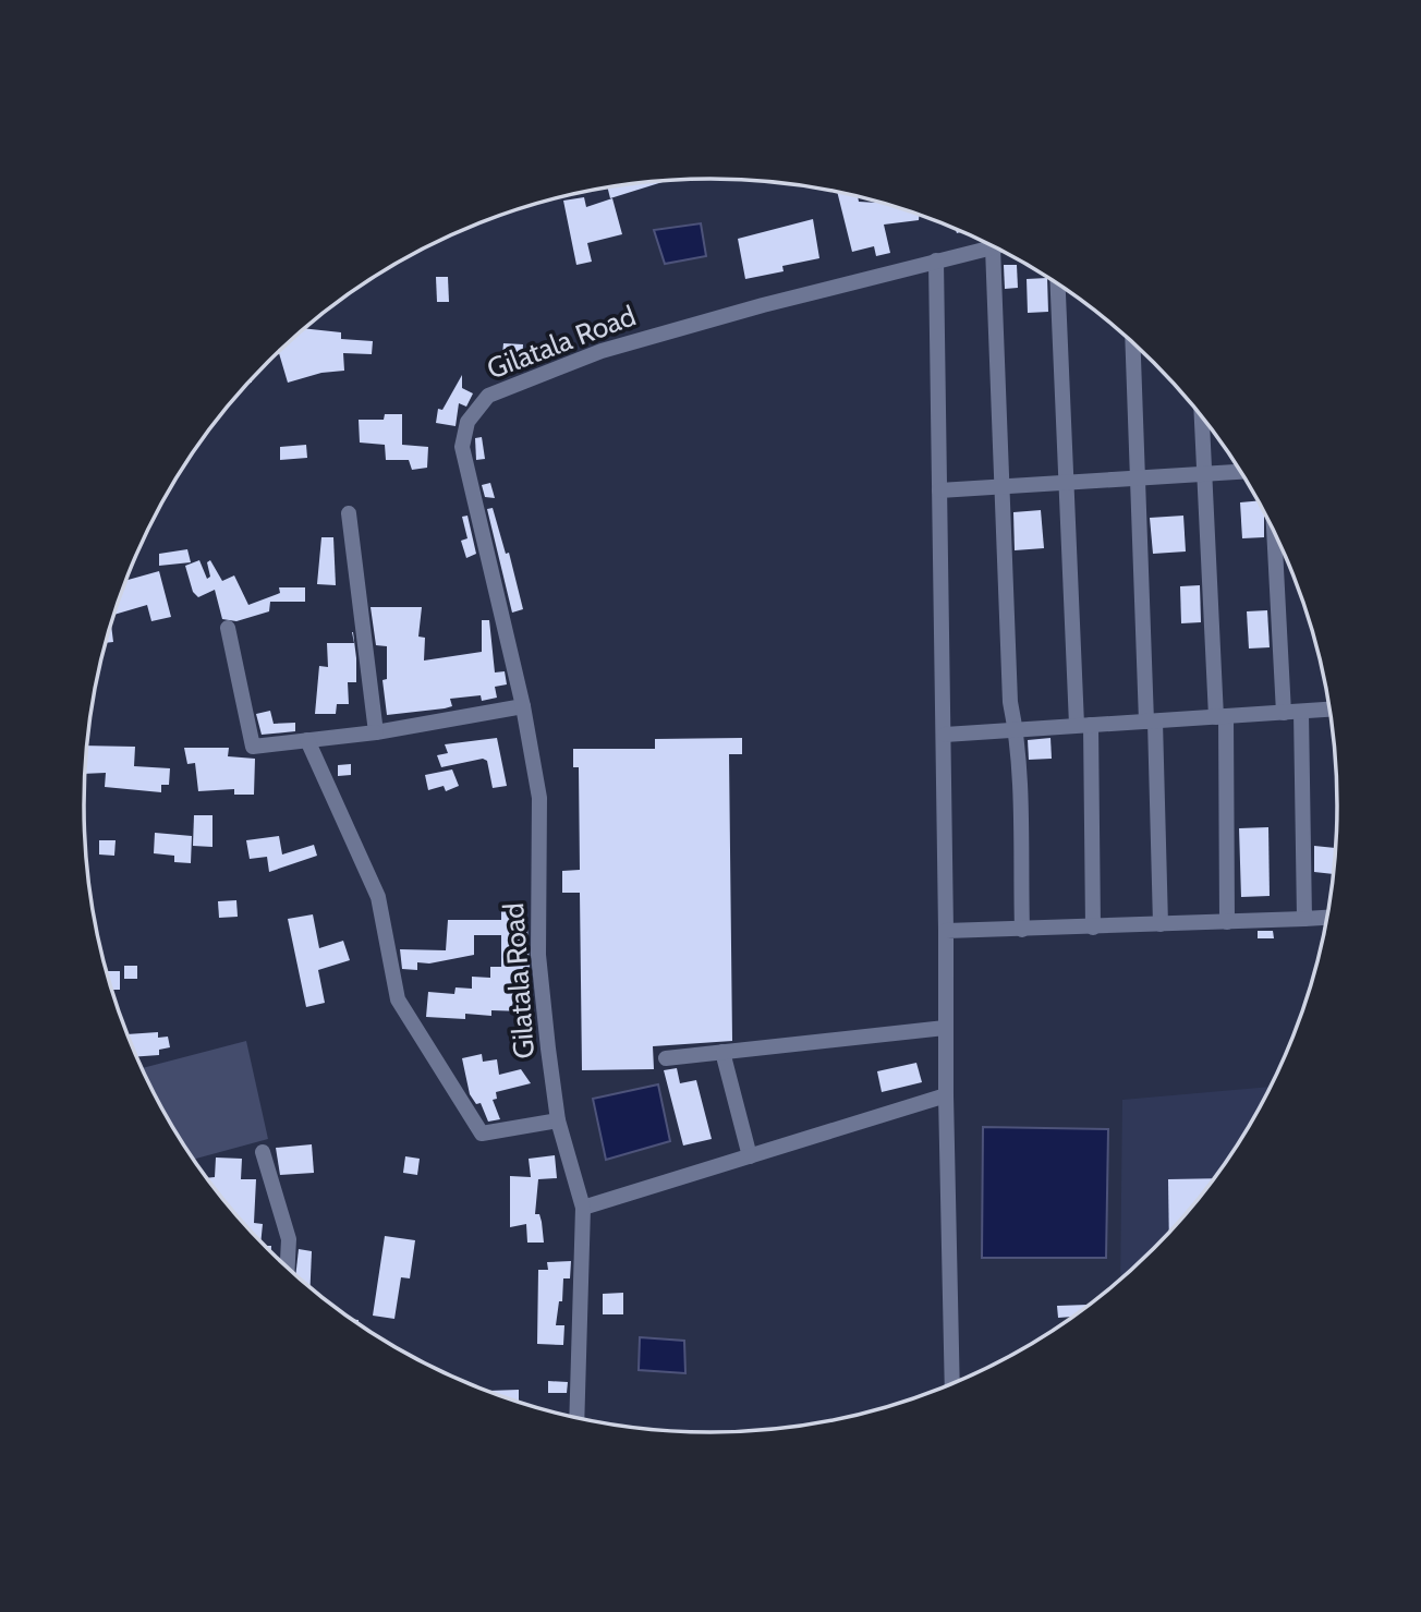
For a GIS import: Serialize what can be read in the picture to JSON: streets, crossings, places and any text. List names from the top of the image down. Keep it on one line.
{"streets":{"street":["Gilatala Road"]}}
